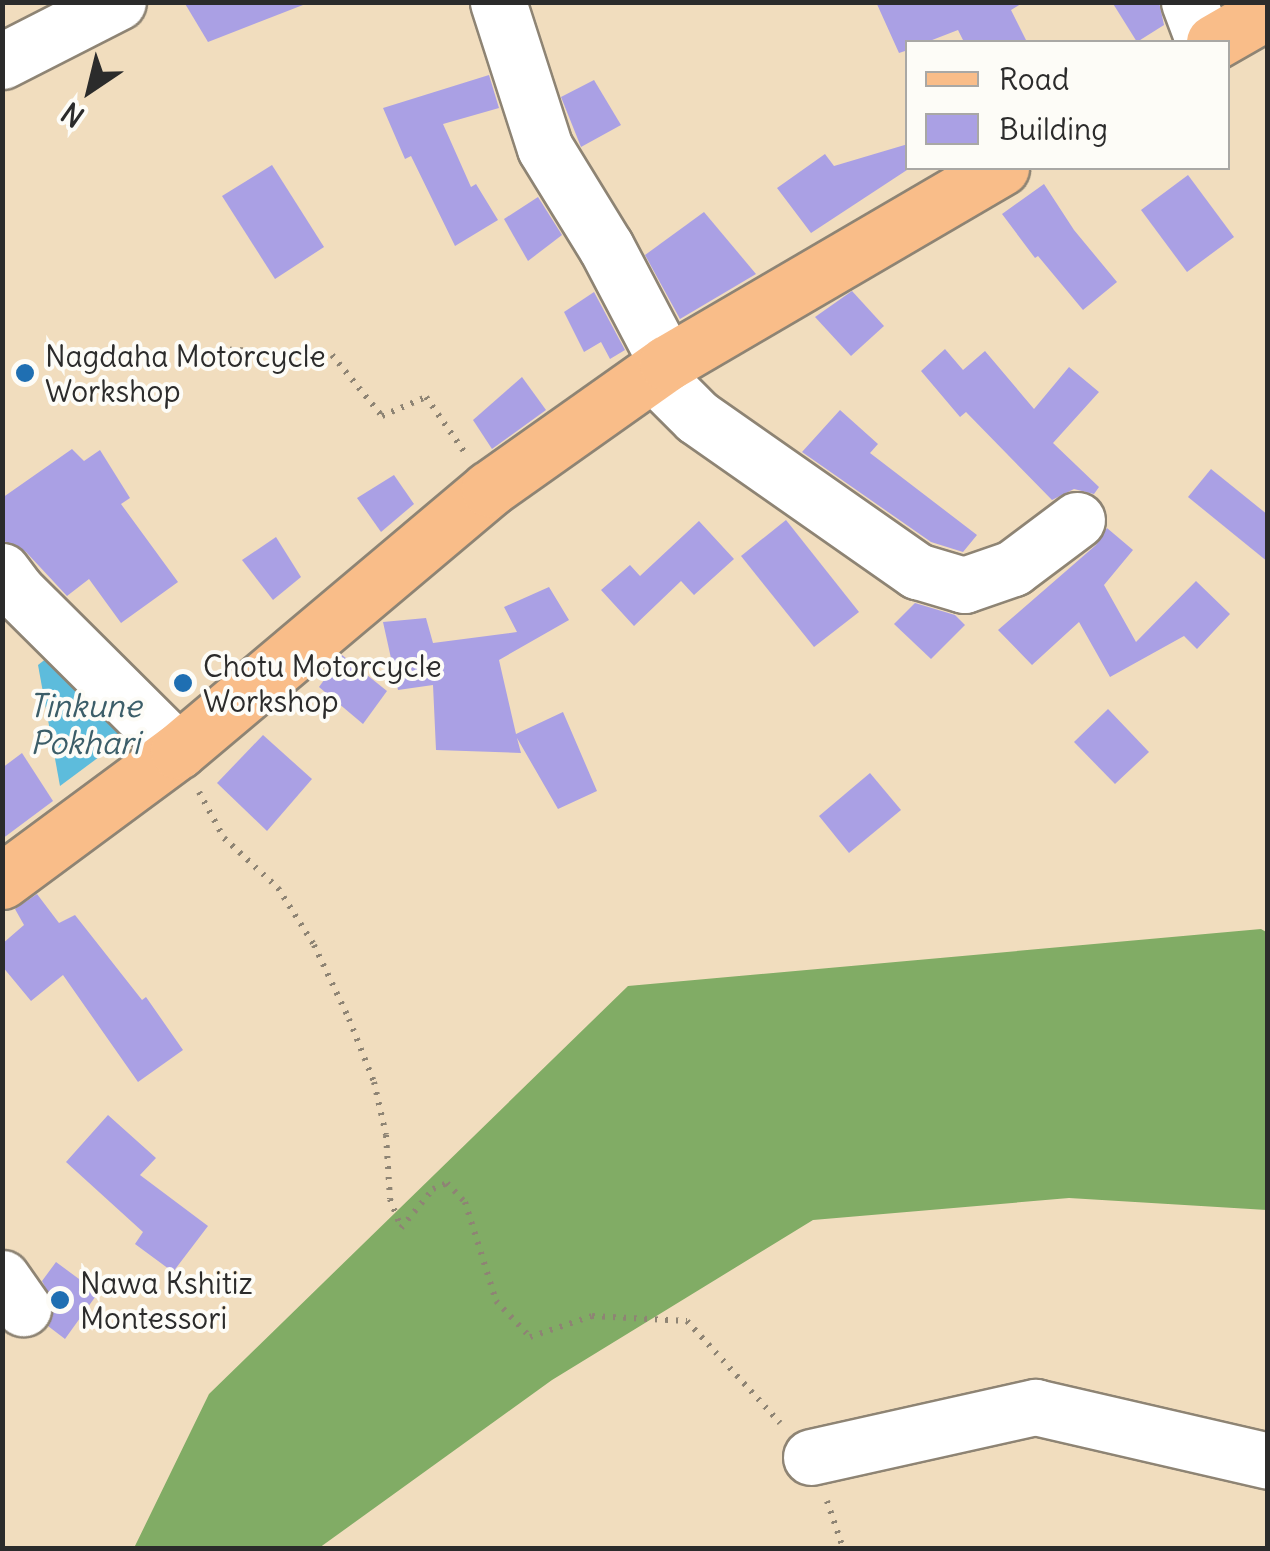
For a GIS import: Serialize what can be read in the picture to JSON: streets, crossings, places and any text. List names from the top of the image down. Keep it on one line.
{"water":["Tinkune Pokhari"],"places":["Nagdaha Motorcycle Workshop","Chotu Motorcycle Workshop","Nawa Kshitiz Montessori"],"legend":["Road","Building"],"north":"bottom left"}
